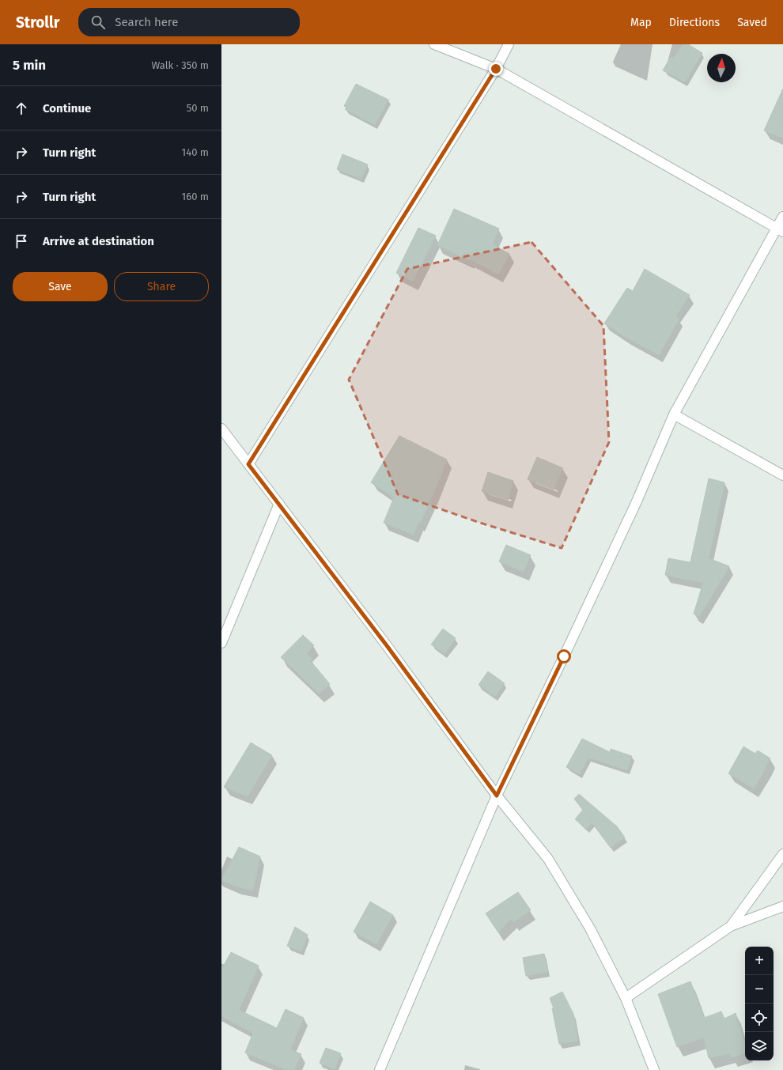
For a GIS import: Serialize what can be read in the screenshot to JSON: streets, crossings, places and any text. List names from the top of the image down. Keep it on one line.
{"north":"top","page":{"header":"Strollr","search":"Search here","nav":["Map","Directions","Saved"],"heading":["5 min","Walk · 350 m"],"list":[["Continue","50 m"],["Turn right","140 m"],["Turn right","160 m"],"Arrive at destination"],"buttons":["Save","Share"],"map_buttons":["+","−"]}}
